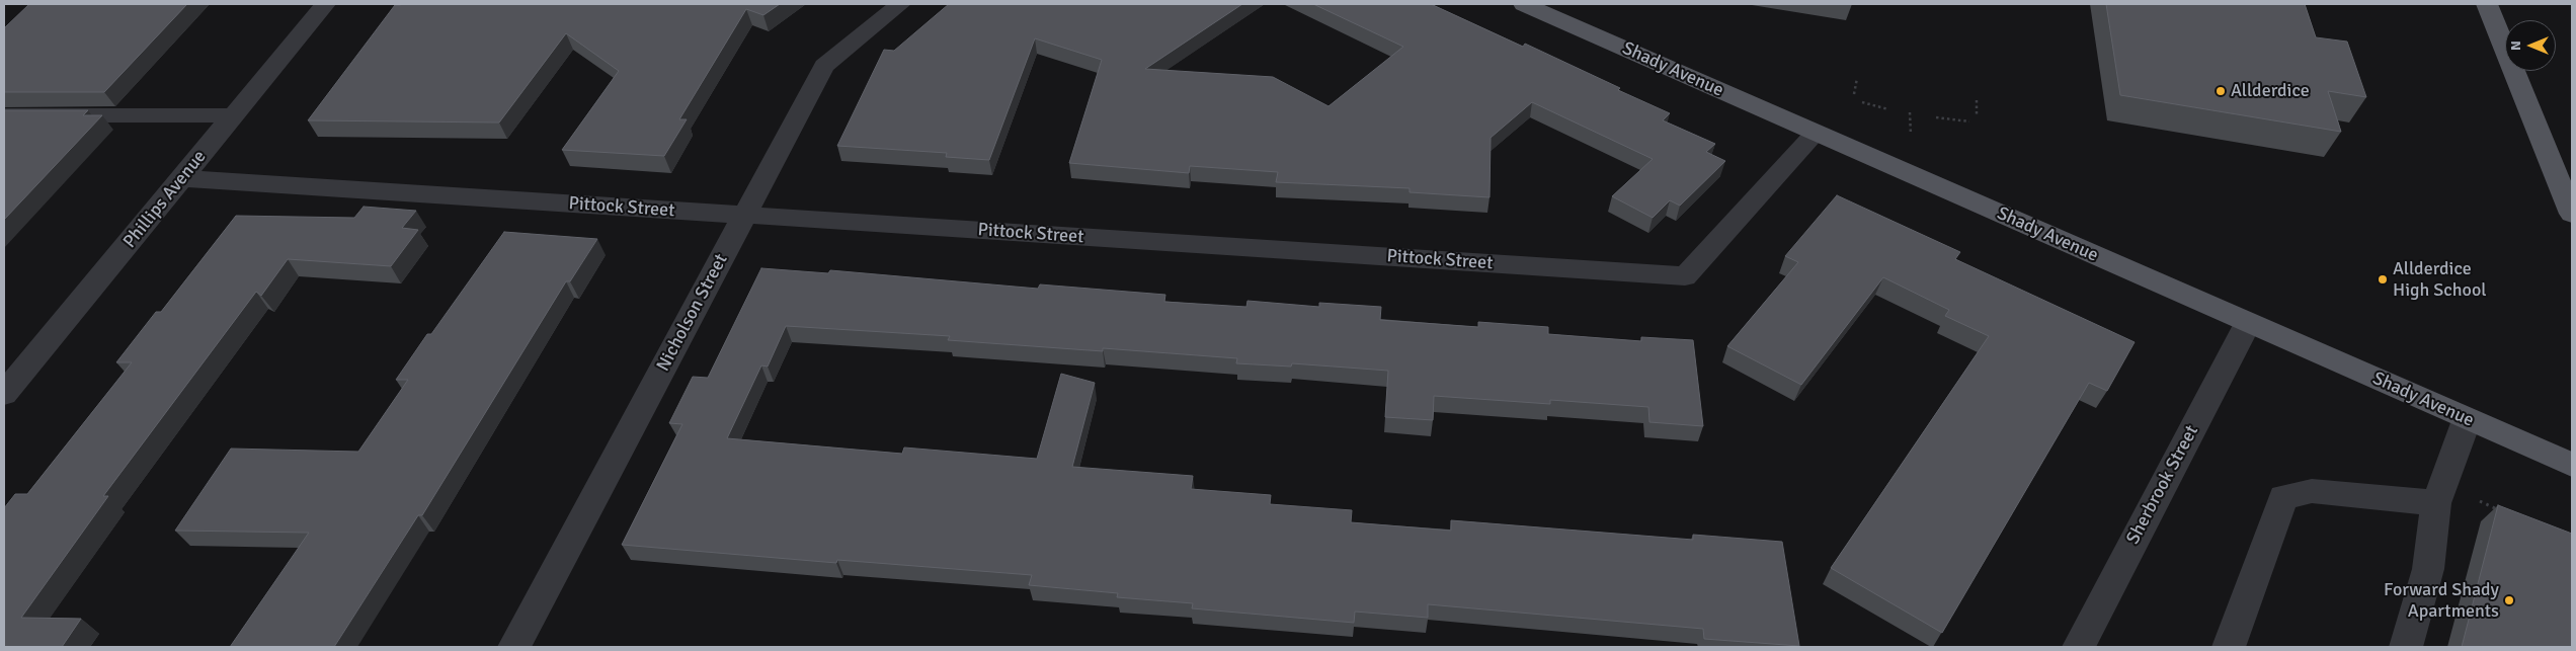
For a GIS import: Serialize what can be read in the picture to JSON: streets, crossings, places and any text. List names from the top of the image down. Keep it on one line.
{"streets":{"main road":["Shady Avenue"],"street":["Phillips Avenue","Pittock Street","Nicholson Street","Sherbrook Street"]},"crossings":[["Shady Avenue","Pittock Street"],["Shady Avenue","Sherbrook Street"],["Phillips Avenue","Pittock Street"],["Pittock Street","Nicholson Street"]],"places":["Allderdice","Allderdice High School","Forward Shady Apartments"],"north":"left"}
